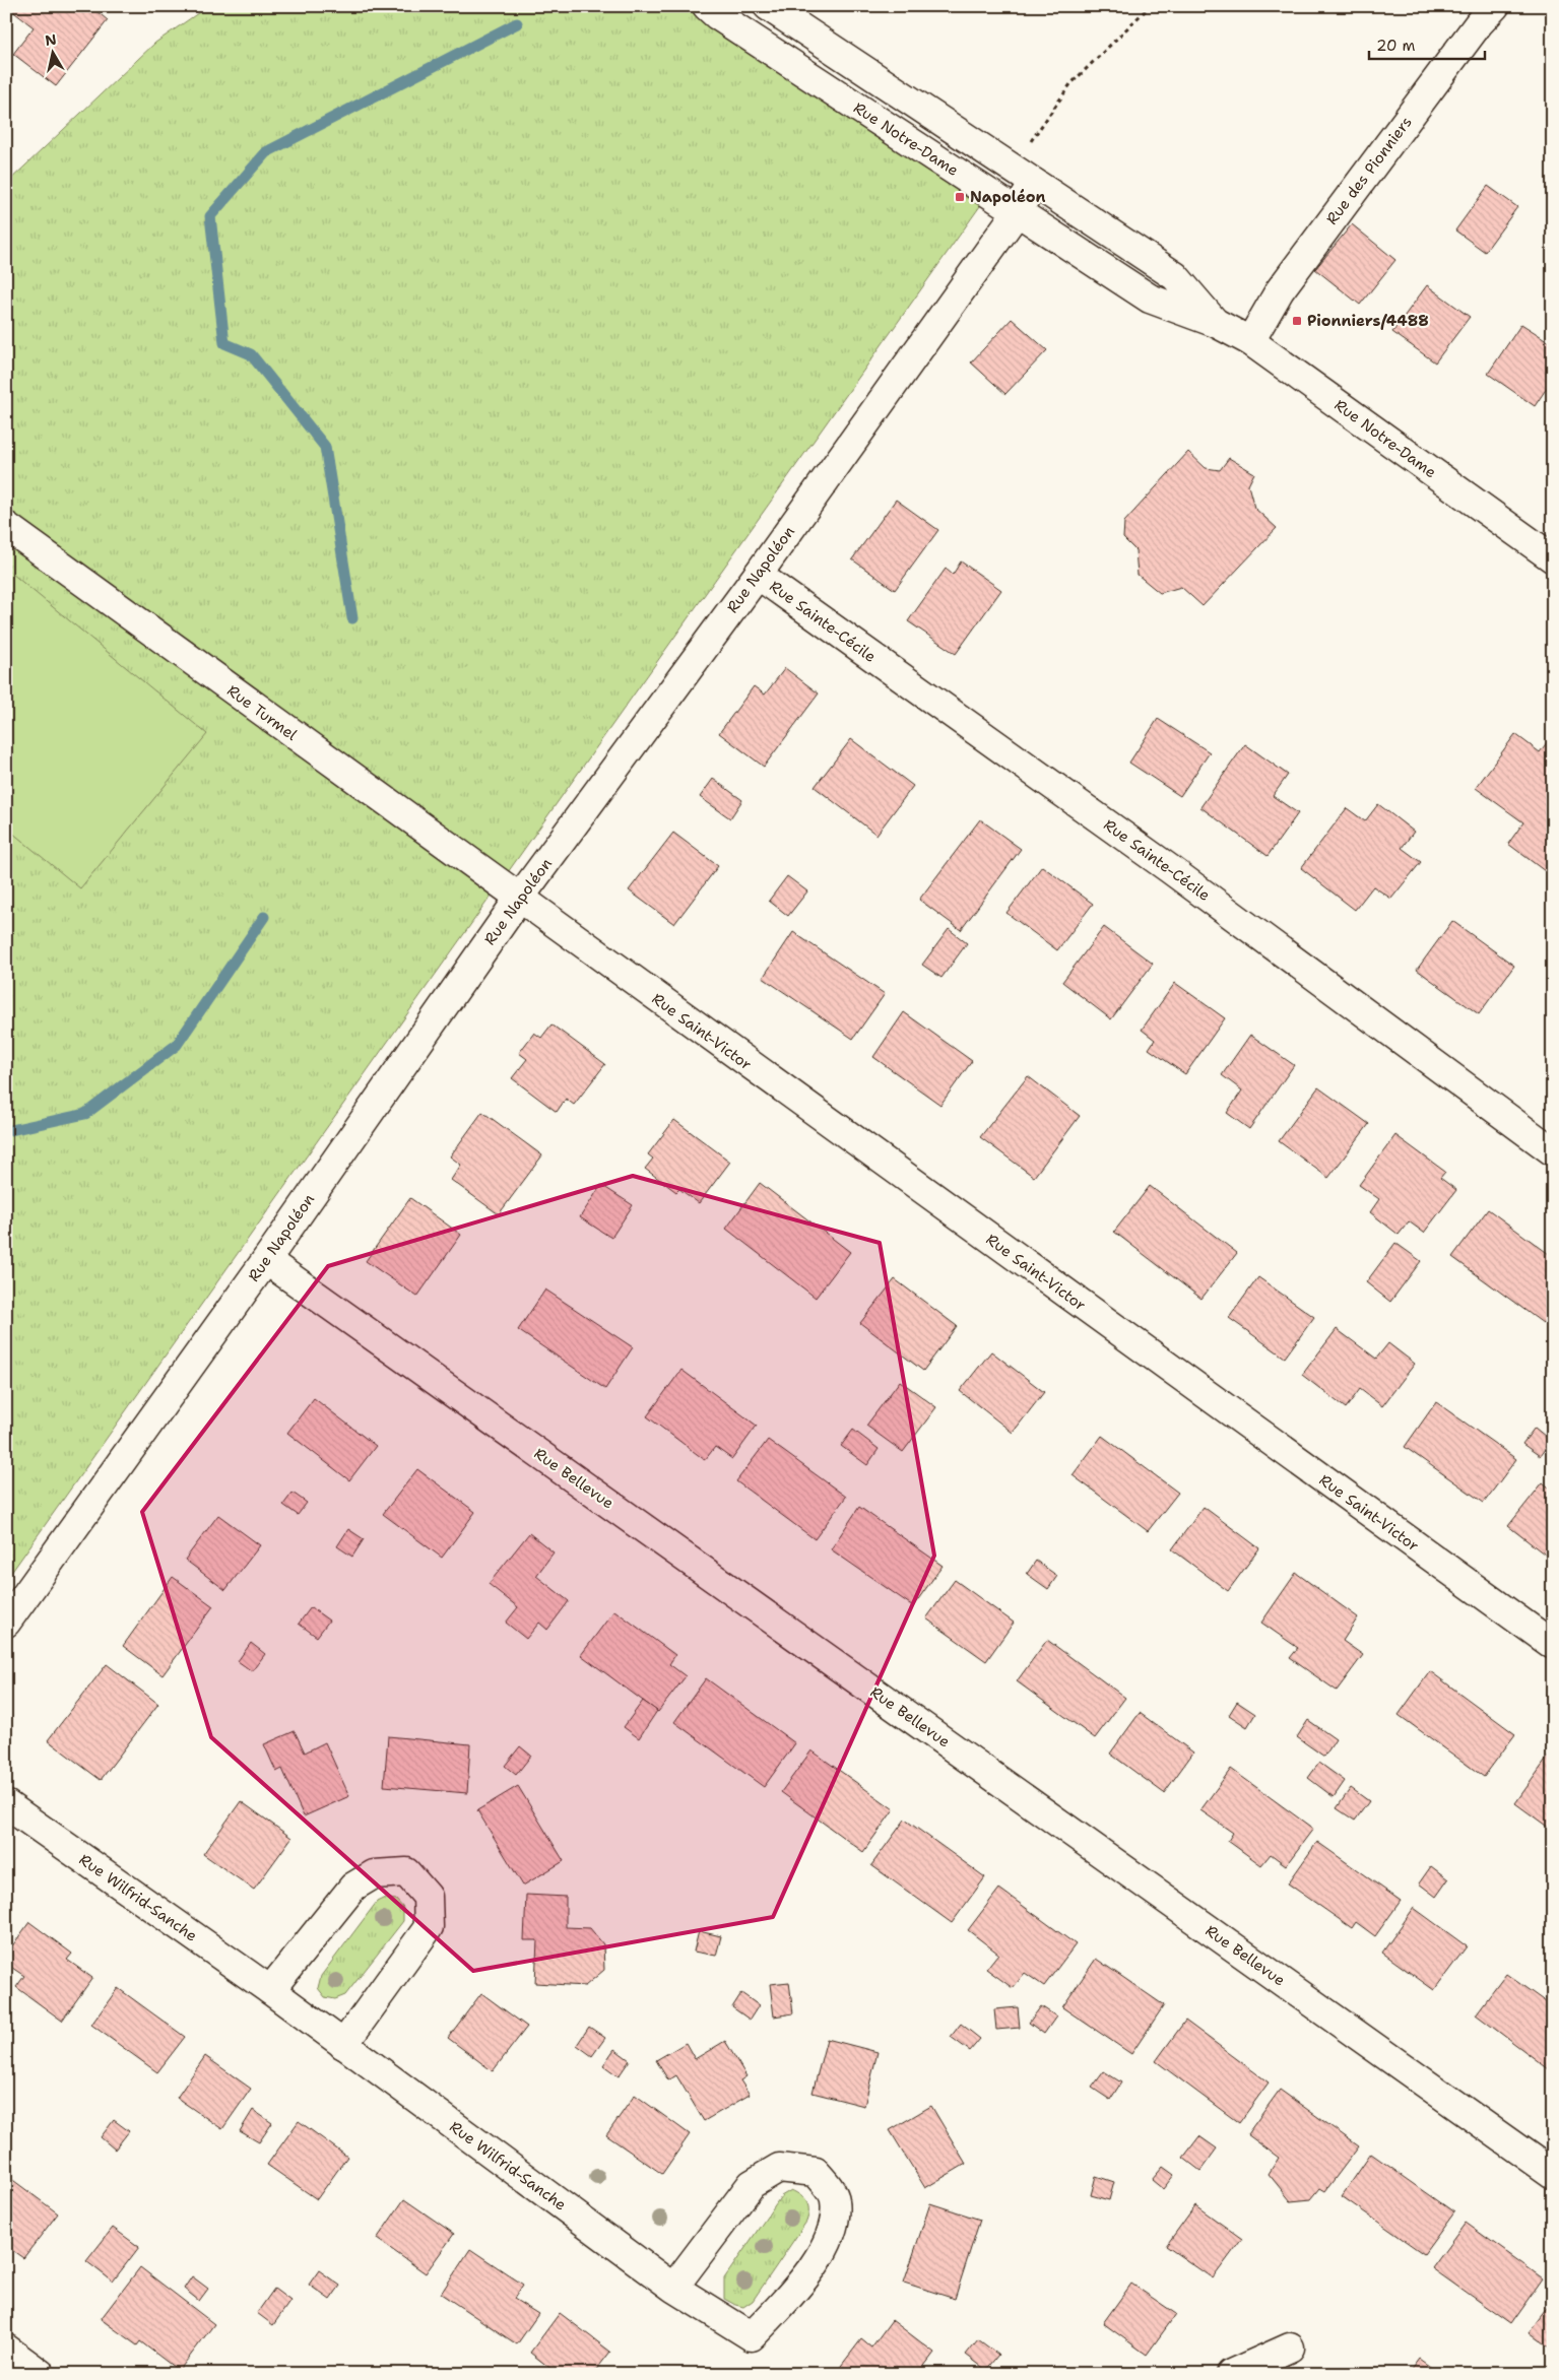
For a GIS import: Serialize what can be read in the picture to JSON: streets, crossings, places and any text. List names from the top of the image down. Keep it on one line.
{"streets":{"street":["Rue Notre-Dame","Rue des Pionniers","Rue Napoléon","Rue Sainte-Cécile","Rue Turmel","Rue Saint-Victor","Rue Bellevue","Rue Wilfrid-Sanche"]},"crossings":[["Rue Notre-Dame","Rue des Pionniers"],["Rue Notre-Dame","Rue Napoléon"],["Rue Napoléon","Rue Sainte-Cécile"],["Rue Napoléon","Rue Turmel"],["Rue Napoléon","Rue Saint-Victor"],["Rue Napoléon","Rue Bellevue"],["Rue Turmel","Rue Saint-Victor"]],"places":{"transit":["Napoléon","Pionniers/4488"]},"scale_bar":"20 m","north":"top"}
